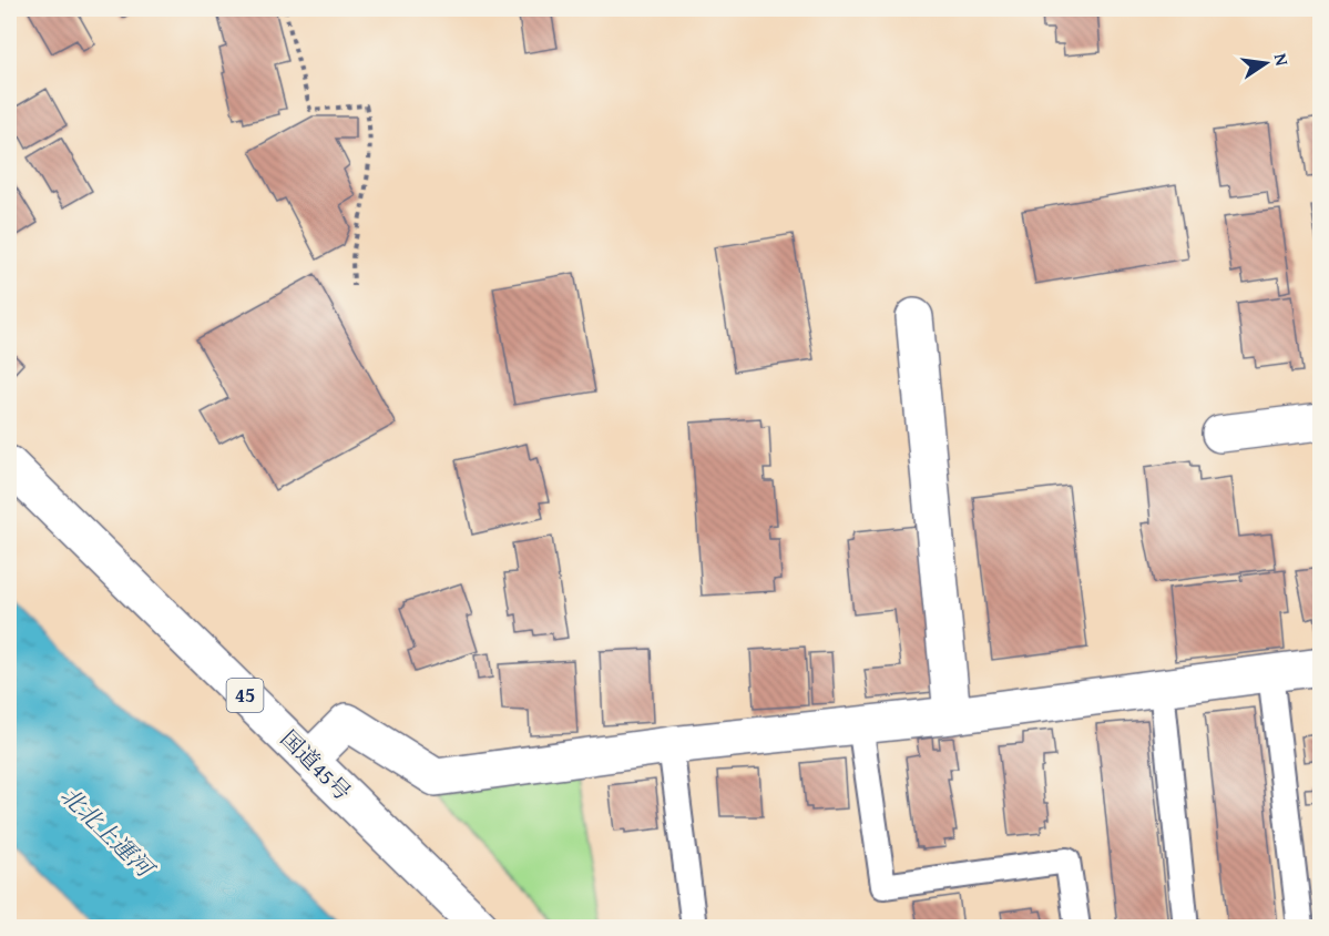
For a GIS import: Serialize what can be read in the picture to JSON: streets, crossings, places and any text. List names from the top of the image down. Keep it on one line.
{"streets":{"main road":["45","国道45号"]},"water":["北北上運河"],"north":"right"}
